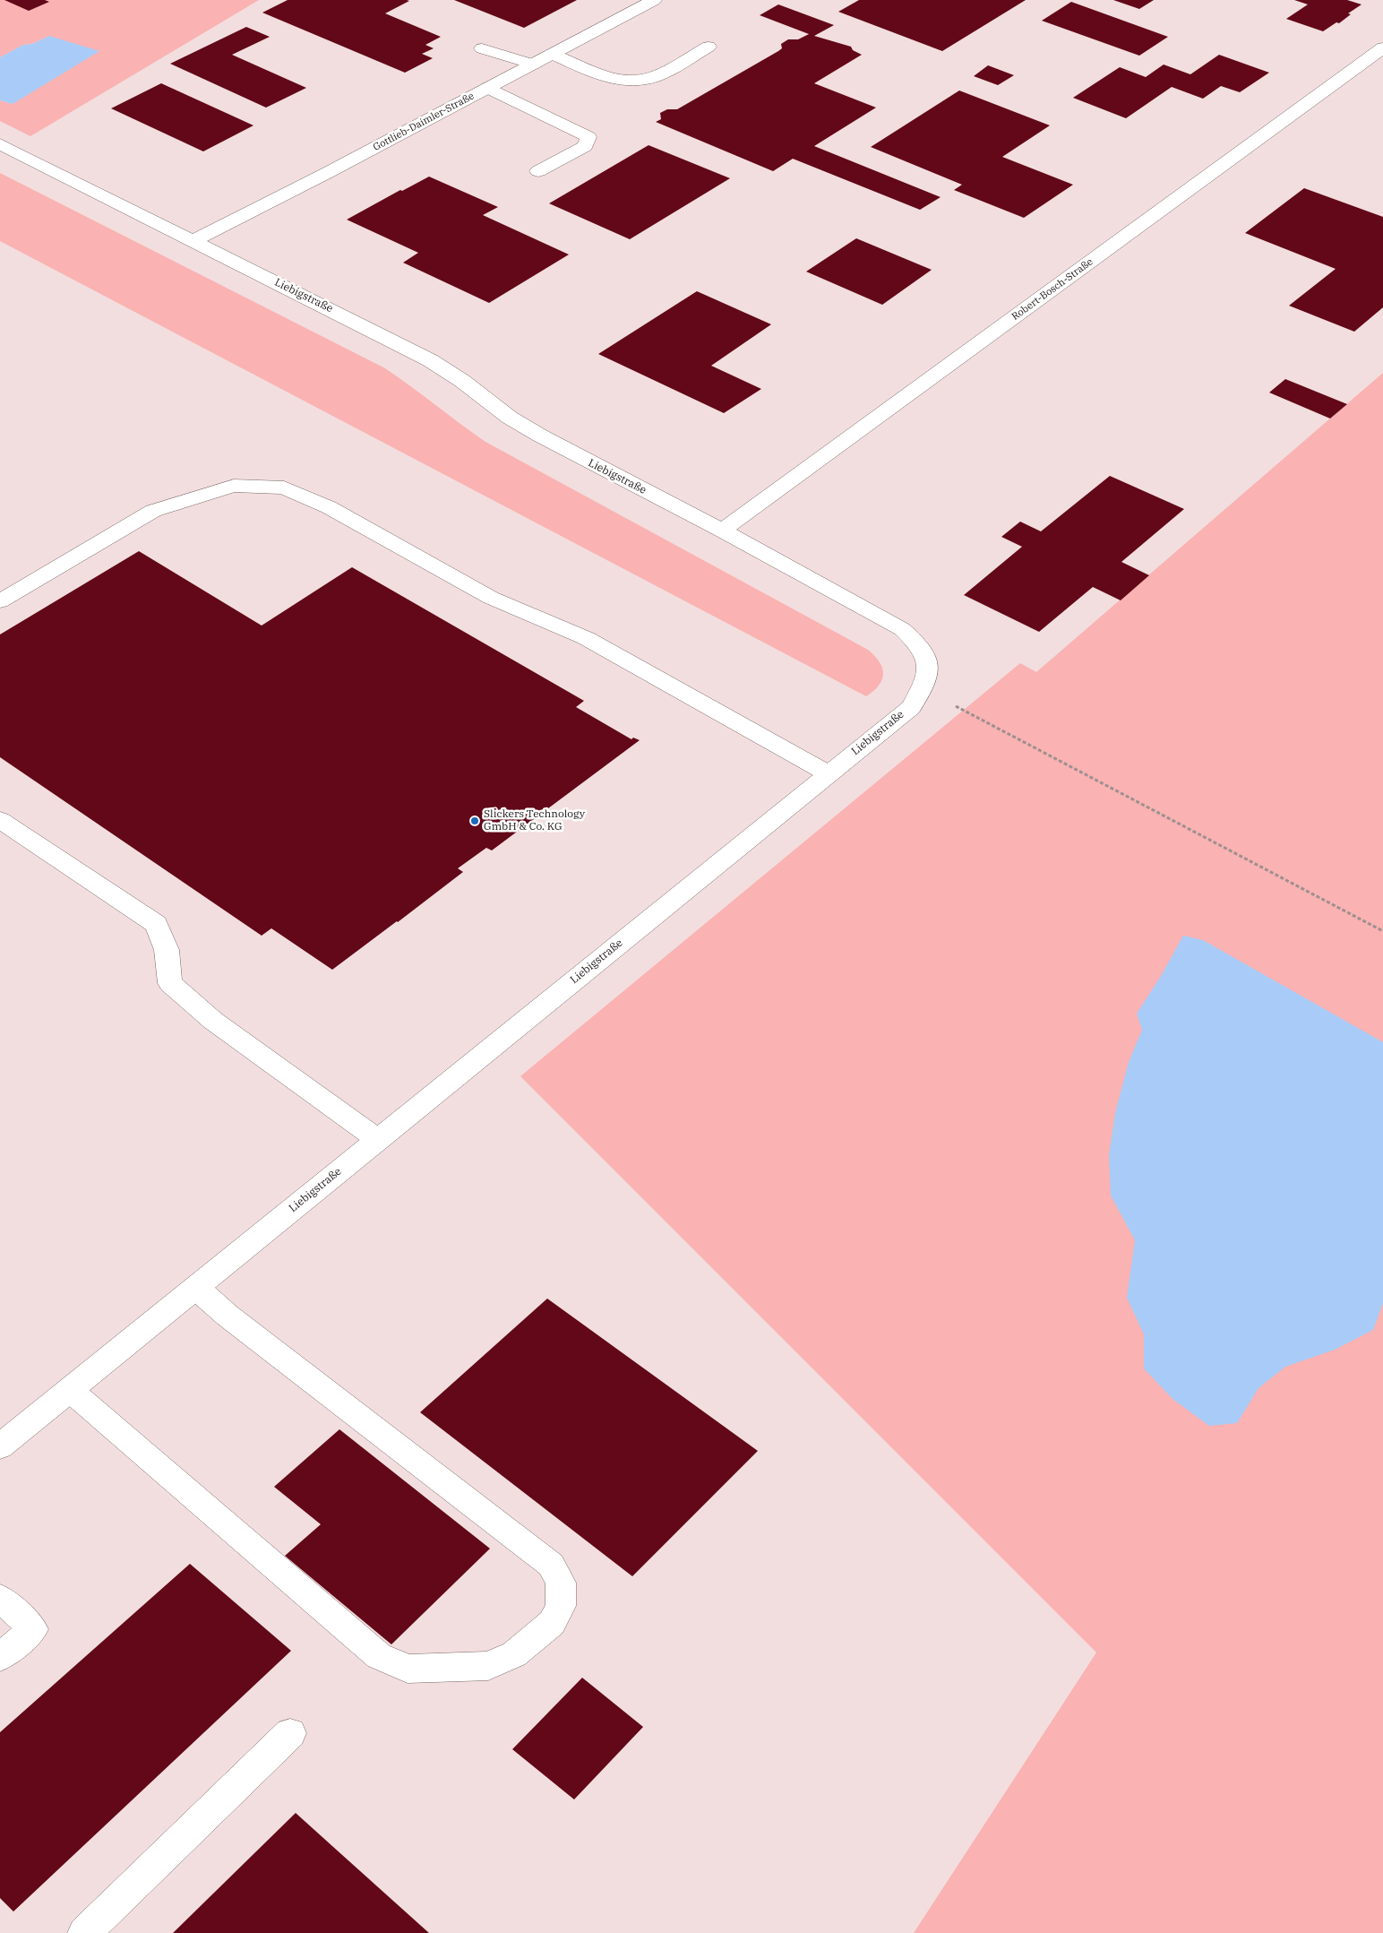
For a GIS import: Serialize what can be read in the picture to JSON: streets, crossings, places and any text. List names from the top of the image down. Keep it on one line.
{"streets":{"street":["Gottlieb-Daimler-Straße","Robert-Bosch-Straße","Liebigstraße"]},"crossings":[["Gottlieb-Daimler-Straße","Liebigstraße"],["Robert-Bosch-Straße","Liebigstraße"]],"places":["Slickers Technology GmbH & Co. KG"]}
